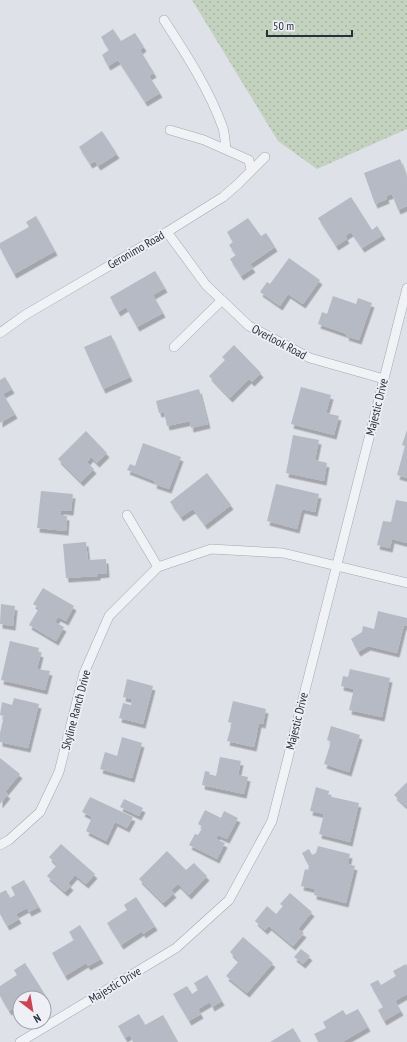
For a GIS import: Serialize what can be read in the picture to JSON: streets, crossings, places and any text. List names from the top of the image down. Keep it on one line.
{"streets":{"street":["Geronimo Road","Overlook Road","Majestic Drive","Skyline Ranch Drive"]},"crossings":[["Geronimo Road","Overlook Road"],["Overlook Road","Majestic Drive"],["Majestic Drive","Skyline Ranch Drive"]],"scale_bar":"50 m","north":"bottom right"}
